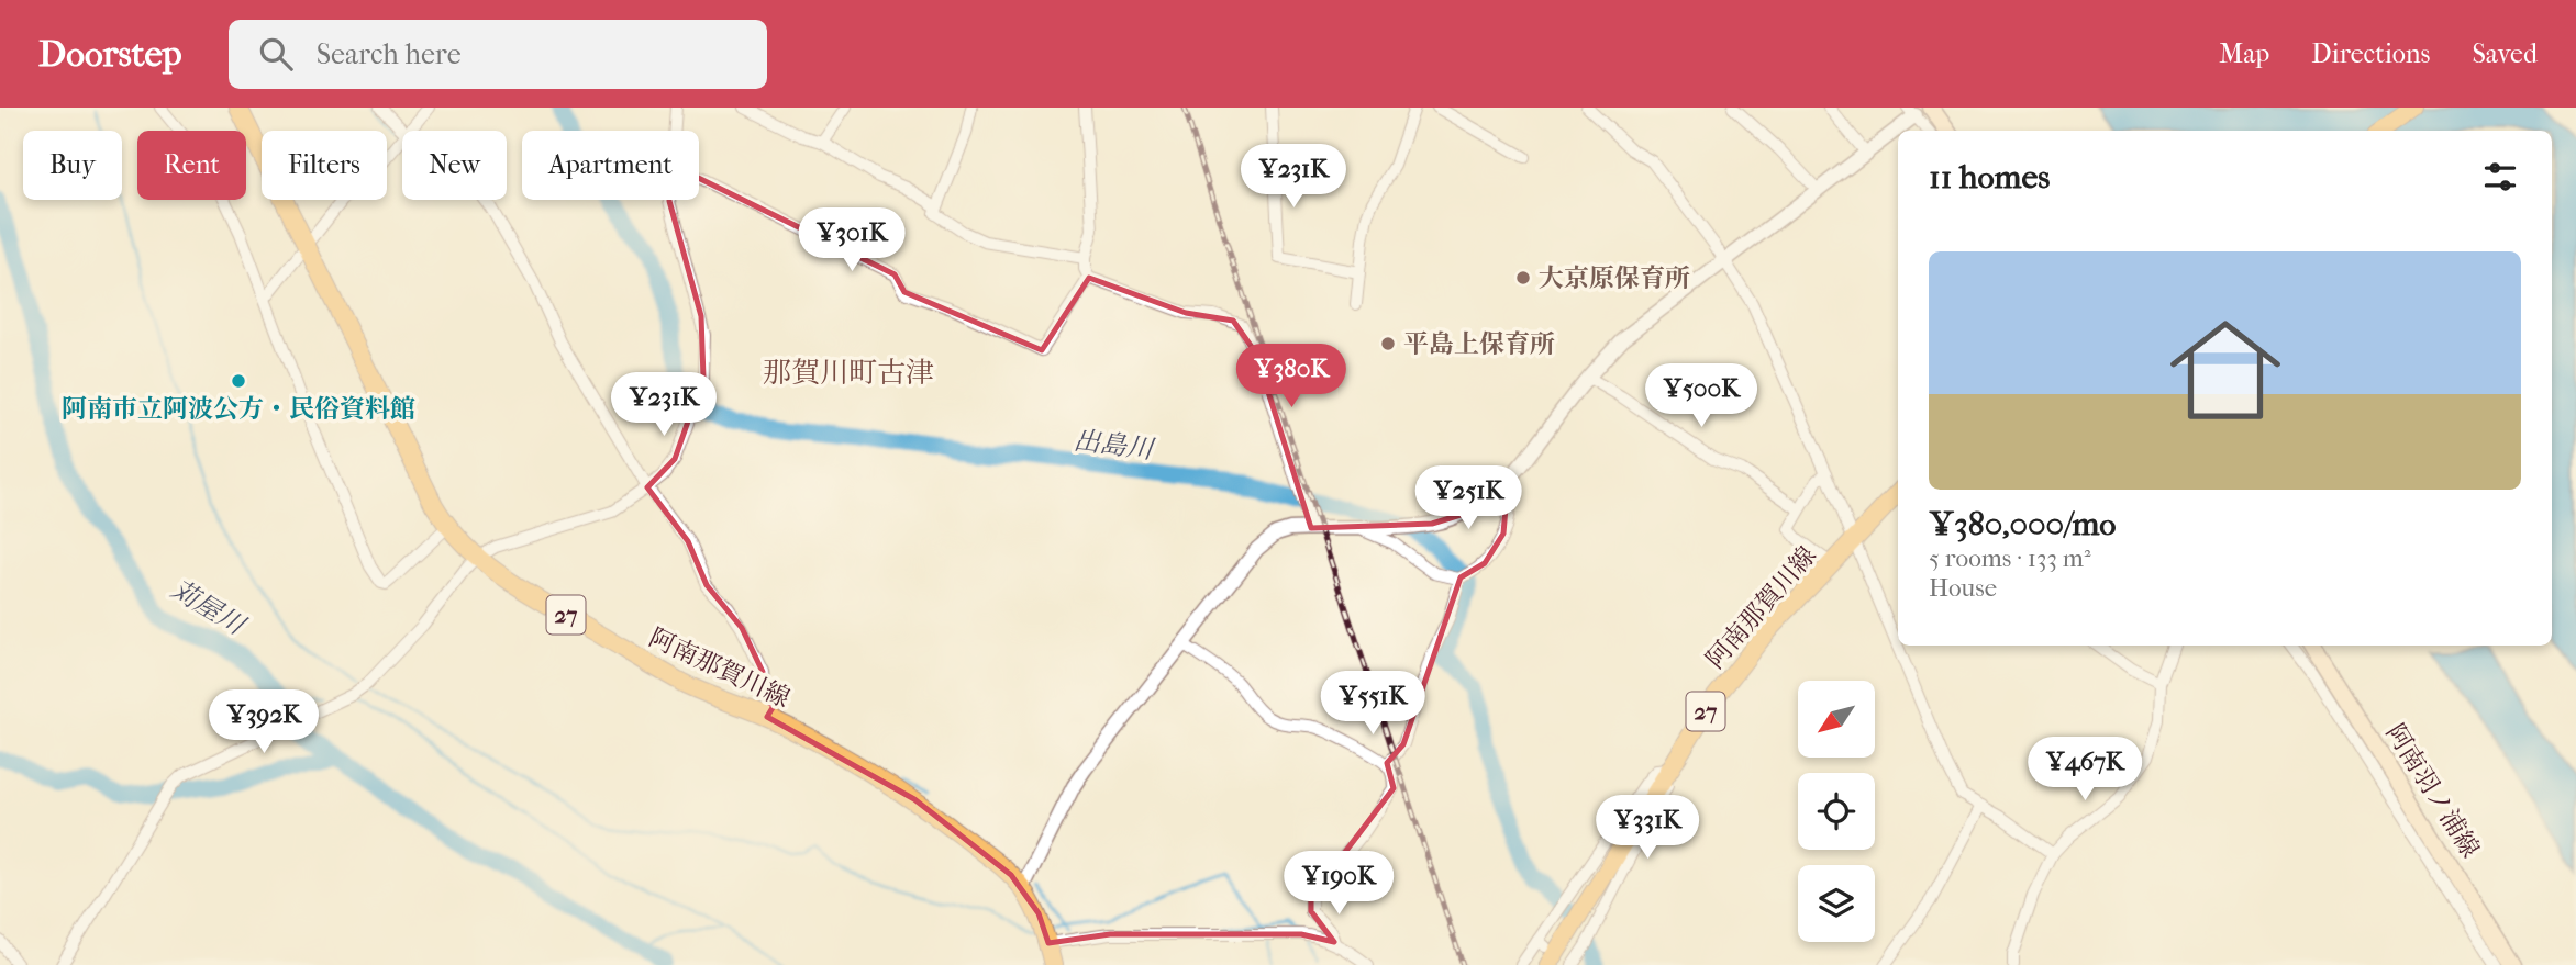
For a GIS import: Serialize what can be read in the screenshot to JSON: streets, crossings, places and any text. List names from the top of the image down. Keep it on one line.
{"streets":{"main road":["阿南那賀川線","27","阿南羽ノ浦線"]},"districts":["那賀川町古津"],"water":["出島川","苅屋川"],"places":["大京原保育所","平島上保育所","阿南市立阿波公方・民俗資料館"],"north":"bottom left","page":{"header":"Doorstep","search":"Search here","nav":["Map","Directions","Saved"],"chip":["Buy","Rent","Filters","New","Apartment"],"heading":"11 homes","price":["¥231K","¥301K","¥380K","¥500K","¥231K","¥251K","¥551K","¥392K","¥467K","¥331K","¥190K"],"list":[{"name":"¥380,000/mo","note":"5 rooms · 133 m² · House"}]}}
